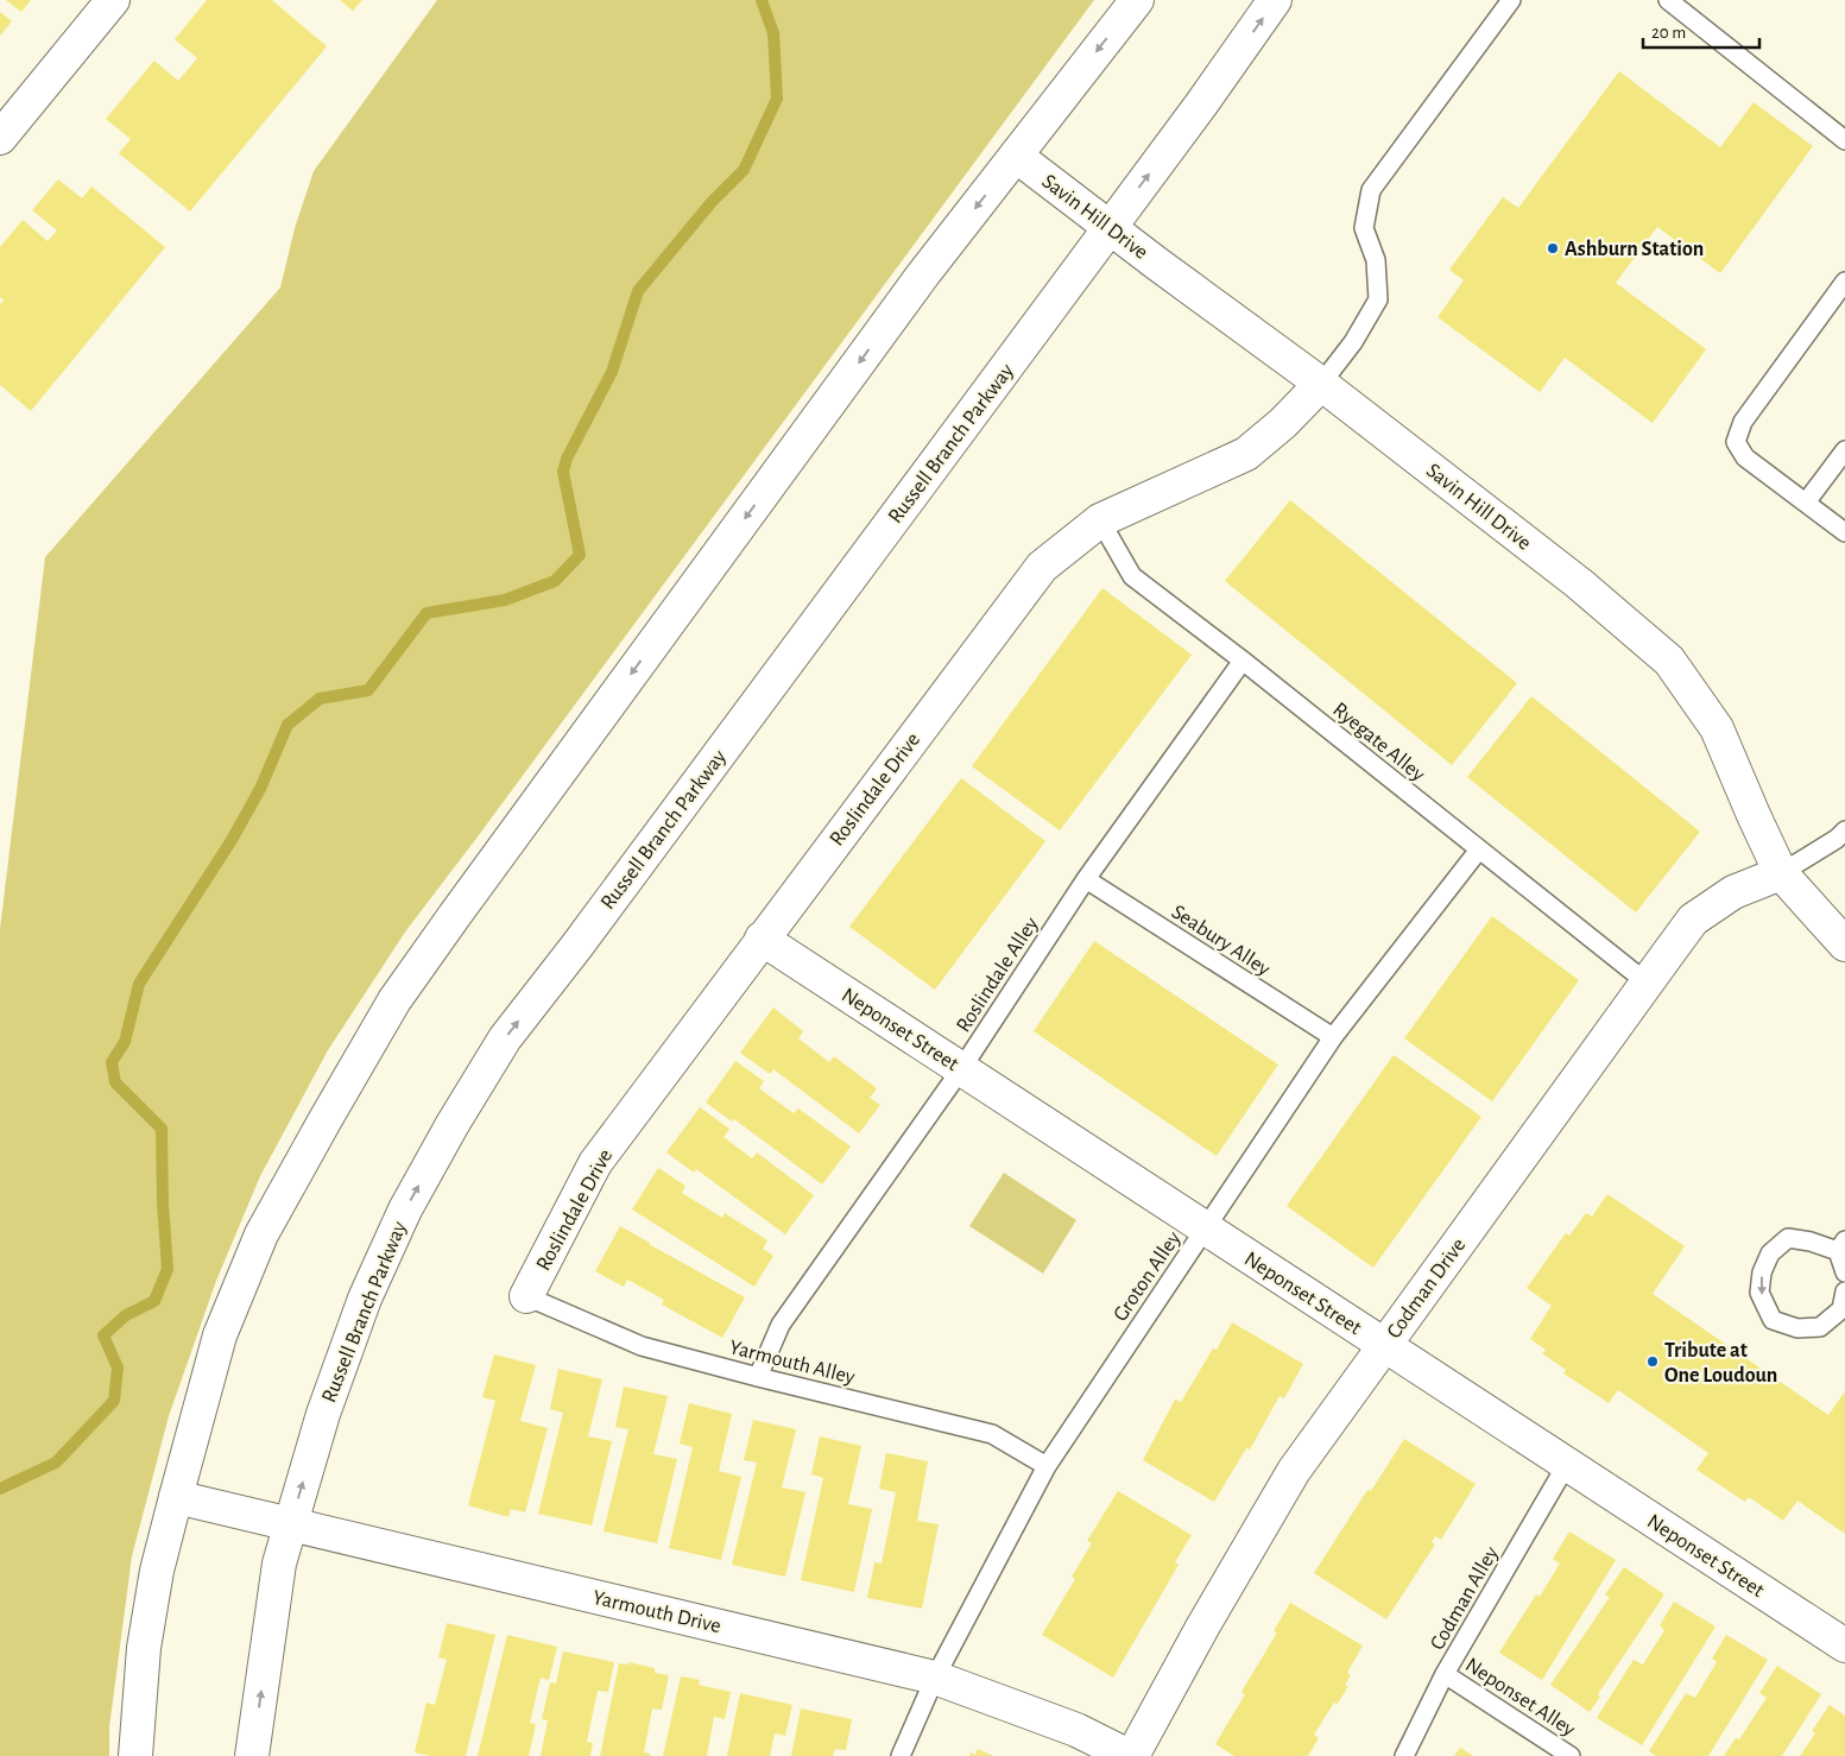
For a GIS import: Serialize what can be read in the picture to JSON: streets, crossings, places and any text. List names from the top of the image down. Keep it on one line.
{"streets":{"street":["Savin Hill Drive","Russell Branch Parkway","Roslindale Drive","Neponset Street","Codman Drive","Yarmouth Drive"],"lane":["Ryegate Alley","Seabury Alley","Roslindale Alley","Groton Alley","Yarmouth Alley","Codman Alley","Neponset Alley"]},"crossings":[["Savin Hill Drive","Russell Branch Parkway"],["Savin Hill Drive","Roslindale Drive"],["Savin Hill Drive","Codman Drive"],["Russell Branch Parkway","Yarmouth Drive"],["Ryegate Alley","Roslindale Drive"],["Ryegate Alley","Roslindale Alley"],["Ryegate Alley","Groton Alley"],["Ryegate Alley","Codman Drive"],["Roslindale Drive","Neponset Street"],["Roslindale Drive","Yarmouth Alley"],["Seabury Alley","Roslindale Alley"],["Seabury Alley","Groton Alley"],["Roslindale Alley","Neponset Street"],["Roslindale Alley","Yarmouth Alley"],["Neponset Street","Groton Alley"],["Neponset Street","Codman Drive"],["Neponset Street","Codman Alley"],["Groton Alley","Yarmouth Alley"],["Groton Alley","Yarmouth Drive"],["Codman Drive","Yarmouth Drive"],["Codman Alley","Neponset Alley"]],"places":["Ashburn Station","Tribute at One Loudoun"],"scale_bar":"20 m"}
